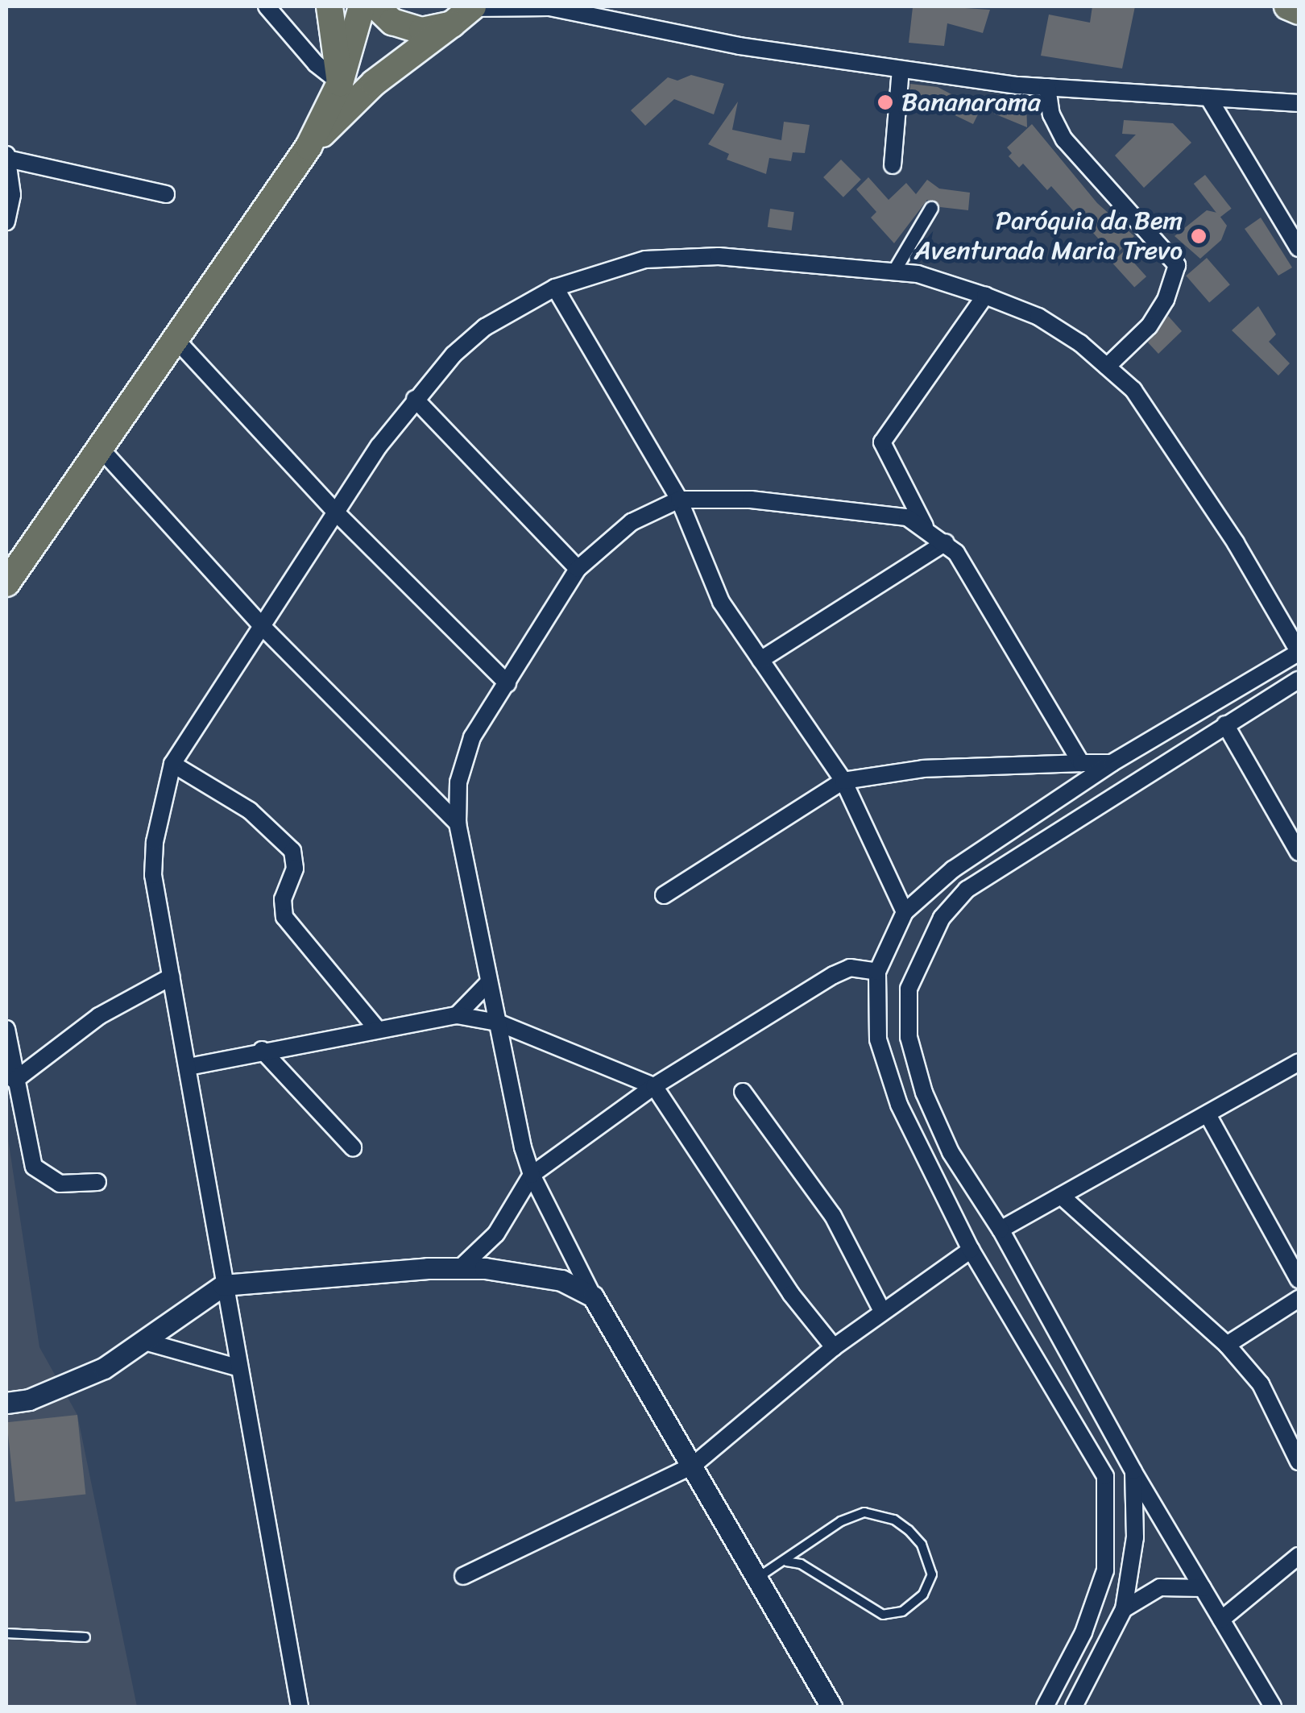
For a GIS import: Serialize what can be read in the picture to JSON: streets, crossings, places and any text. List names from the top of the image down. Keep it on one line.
{"places":["Bananarama","Paróquia da Bem Aventurada Maria Trevo"]}
